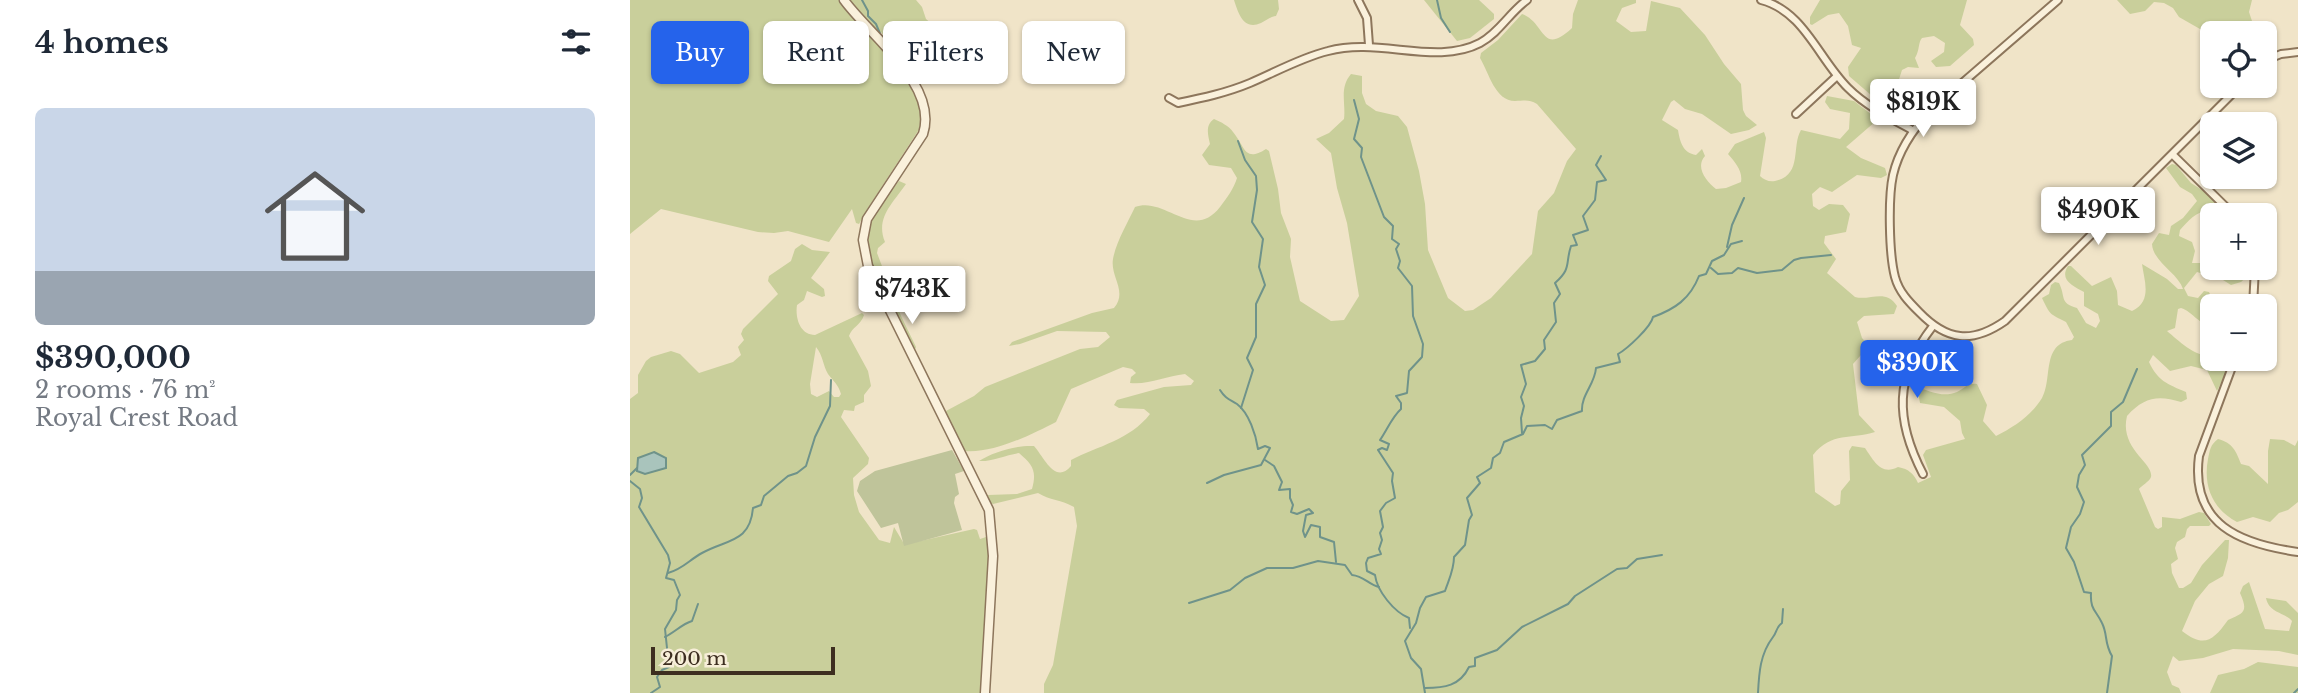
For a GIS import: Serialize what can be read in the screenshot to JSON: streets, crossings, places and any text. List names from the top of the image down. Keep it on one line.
{"scale_bar":"200 m","page":{"heading":"4 homes","map_buttons":["+","−"],"chip":["Buy","Rent","Filters","New"],"price":["$819K","$490K","$743K","$390K"],"list":[{"name":"$390,000","note":"2 rooms · 76 m² · Royal Crest Road"}],"scale":"200 m"}}
